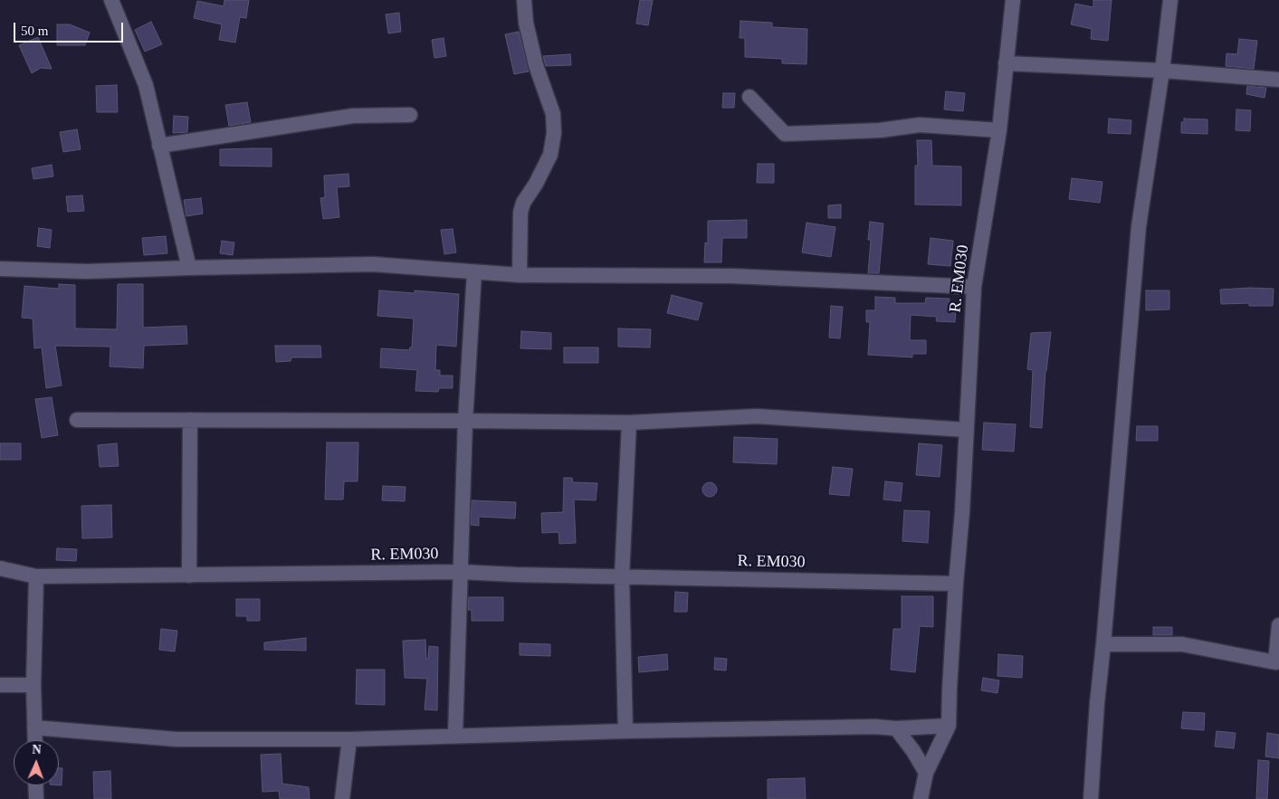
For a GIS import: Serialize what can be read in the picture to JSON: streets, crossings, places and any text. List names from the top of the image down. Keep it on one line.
{"streets":{"street":["R. EM030"]},"scale_bar":"50 m","north":"top"}
